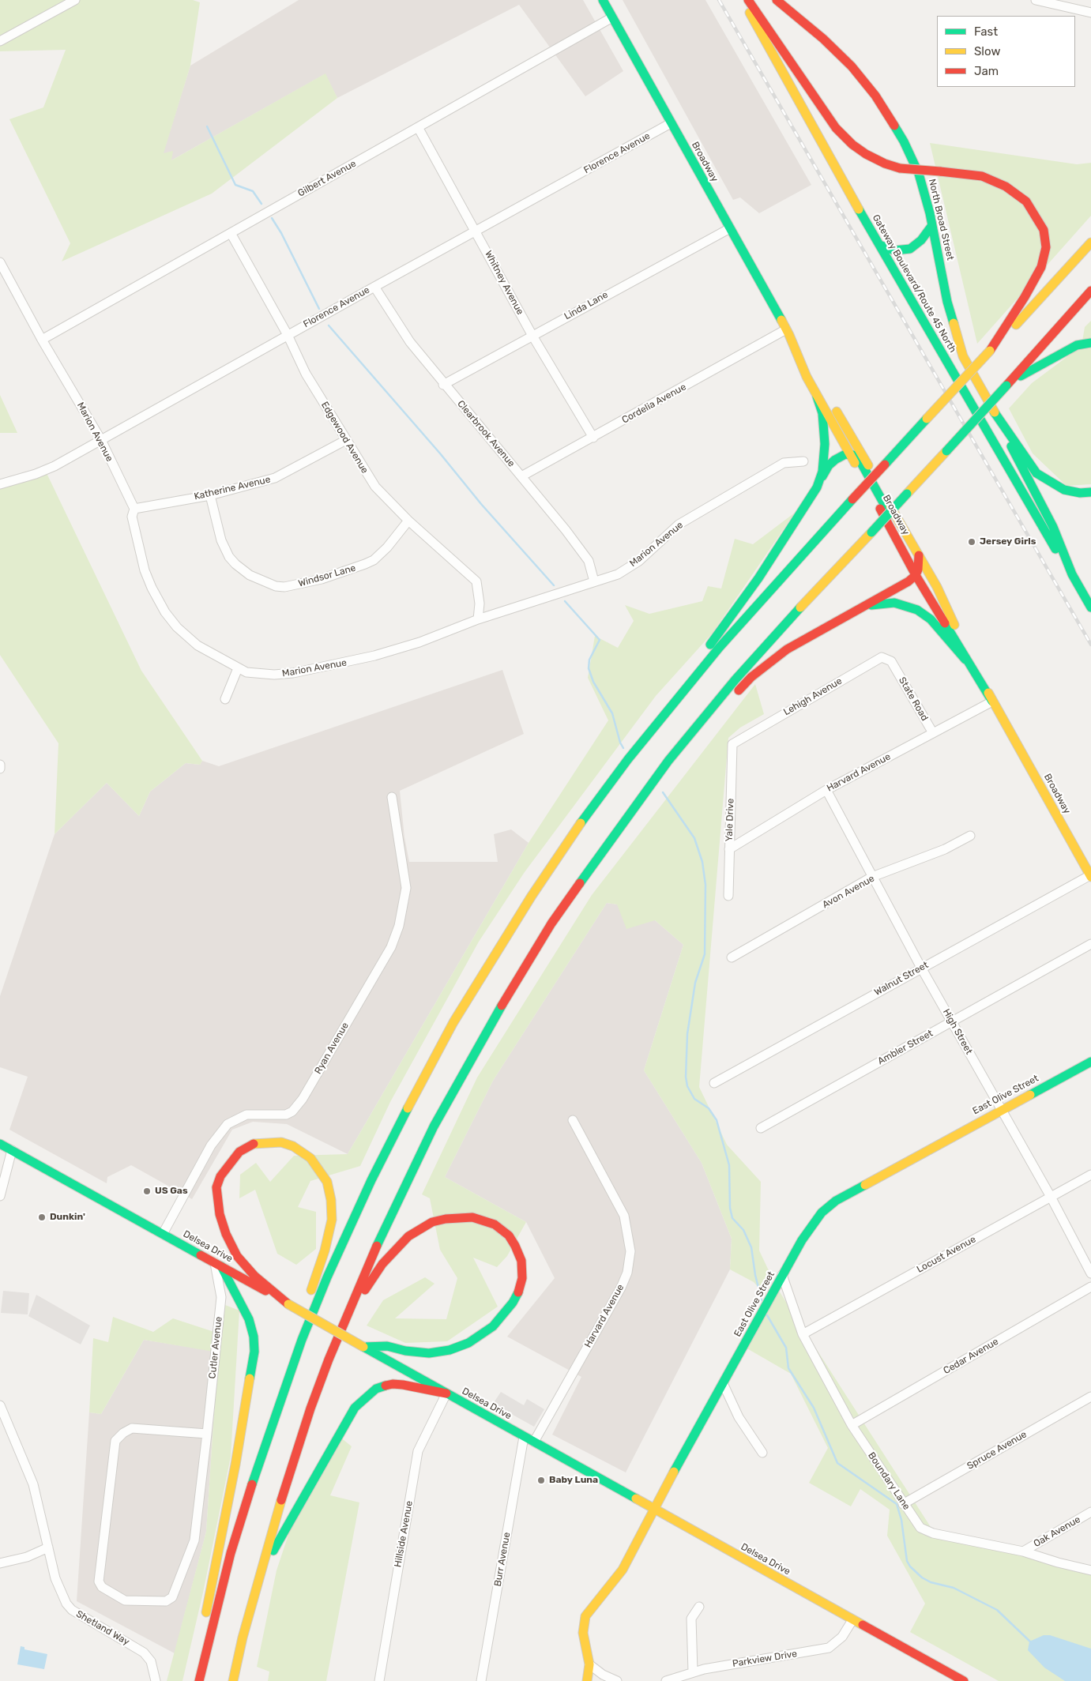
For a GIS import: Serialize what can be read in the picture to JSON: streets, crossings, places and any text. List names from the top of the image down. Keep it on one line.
{"streets":{"main road":["Broadway","North Broad Street","Gateway Boulevard/Route 45 North","East Olive Street","Delsea Drive"],"street":["Florence Avenue","Gilbert Avenue","Whitney Avenue","Linda Lane","Cordelia Avenue","Marion Avenue","Clearbrook Avenue","Edgewood Avenue","Katherine Avenue","Windsor Lane","Lehigh Avenue","State Road","Harvard Avenue","Yale Drive","Avon Avenue","Walnut Street","High Street","Ambler Street","Ryan Avenue","Locust Avenue","Cutler Avenue","Cedar Avenue","Spruce Avenue","Boundary Lane","Oak Avenue","Hillside Avenue","Burr Avenue","Shetland Way","Parkview Drive"]},"crossings":[["Florence Avenue","Broadway"],["Florence Avenue","Whitney Avenue"],["Florence Avenue","Marion Avenue"],["Florence Avenue","Clearbrook Avenue"],["Florence Avenue","Edgewood Avenue"],["Broadway","Gilbert Avenue"],["Broadway","Linda Lane"],["Broadway","Cordelia Avenue"],["Broadway","Harvard Avenue"],["Broadway","Walnut Street"],["Gilbert Avenue","Whitney Avenue"],["Gilbert Avenue","Marion Avenue"],["Gilbert Avenue","Edgewood Avenue"],["North Broad Street","Gateway Boulevard/Route 45 North"],["Whitney Avenue","Linda Lane"],["Whitney Avenue","Cordelia Avenue"],["Linda Lane","Clearbrook Avenue"],["Cordelia Avenue","Clearbrook Avenue"],["Marion Avenue","Clearbrook Avenue"],["Marion Avenue","Edgewood Avenue"],["Marion Avenue","Katherine Avenue"],["Edgewood Avenue","Katherine Avenue"],["Edgewood Avenue","Windsor Lane"],["Katherine Avenue","Windsor Lane"],["Lehigh Avenue","State Road"],["Lehigh Avenue","Yale Drive"],["State Road","Harvard Avenue"],["Harvard Avenue","Yale Drive"],["Harvard Avenue","High Street"],["Harvard Avenue","Delsea Drive"],["Avon Avenue","High Street"],["Walnut Street","High Street"],["High Street","Ambler Street"],["High Street","East Olive Street"],["High Street","Locust Avenue"],["Ryan Avenue","Delsea Drive"],["East Olive Street","Delsea Drive"],["East Olive Street","Boundary Lane"],["Delsea Drive","Cutler Avenue"],["Delsea Drive","Hillside Avenue"],["Delsea Drive","Burr Avenue"],["Delsea Drive","Parkview Drive"],["Locust Avenue","Boundary Lane"],["Cedar Avenue","Boundary Lane"],["Spruce Avenue","Boundary Lane"],["Boundary Lane","Oak Avenue"]],"places":["Jersey Girls","US Gas","Dunkin'","Baby Luna"],"legend":["Fast","Slow","Jam"]}
